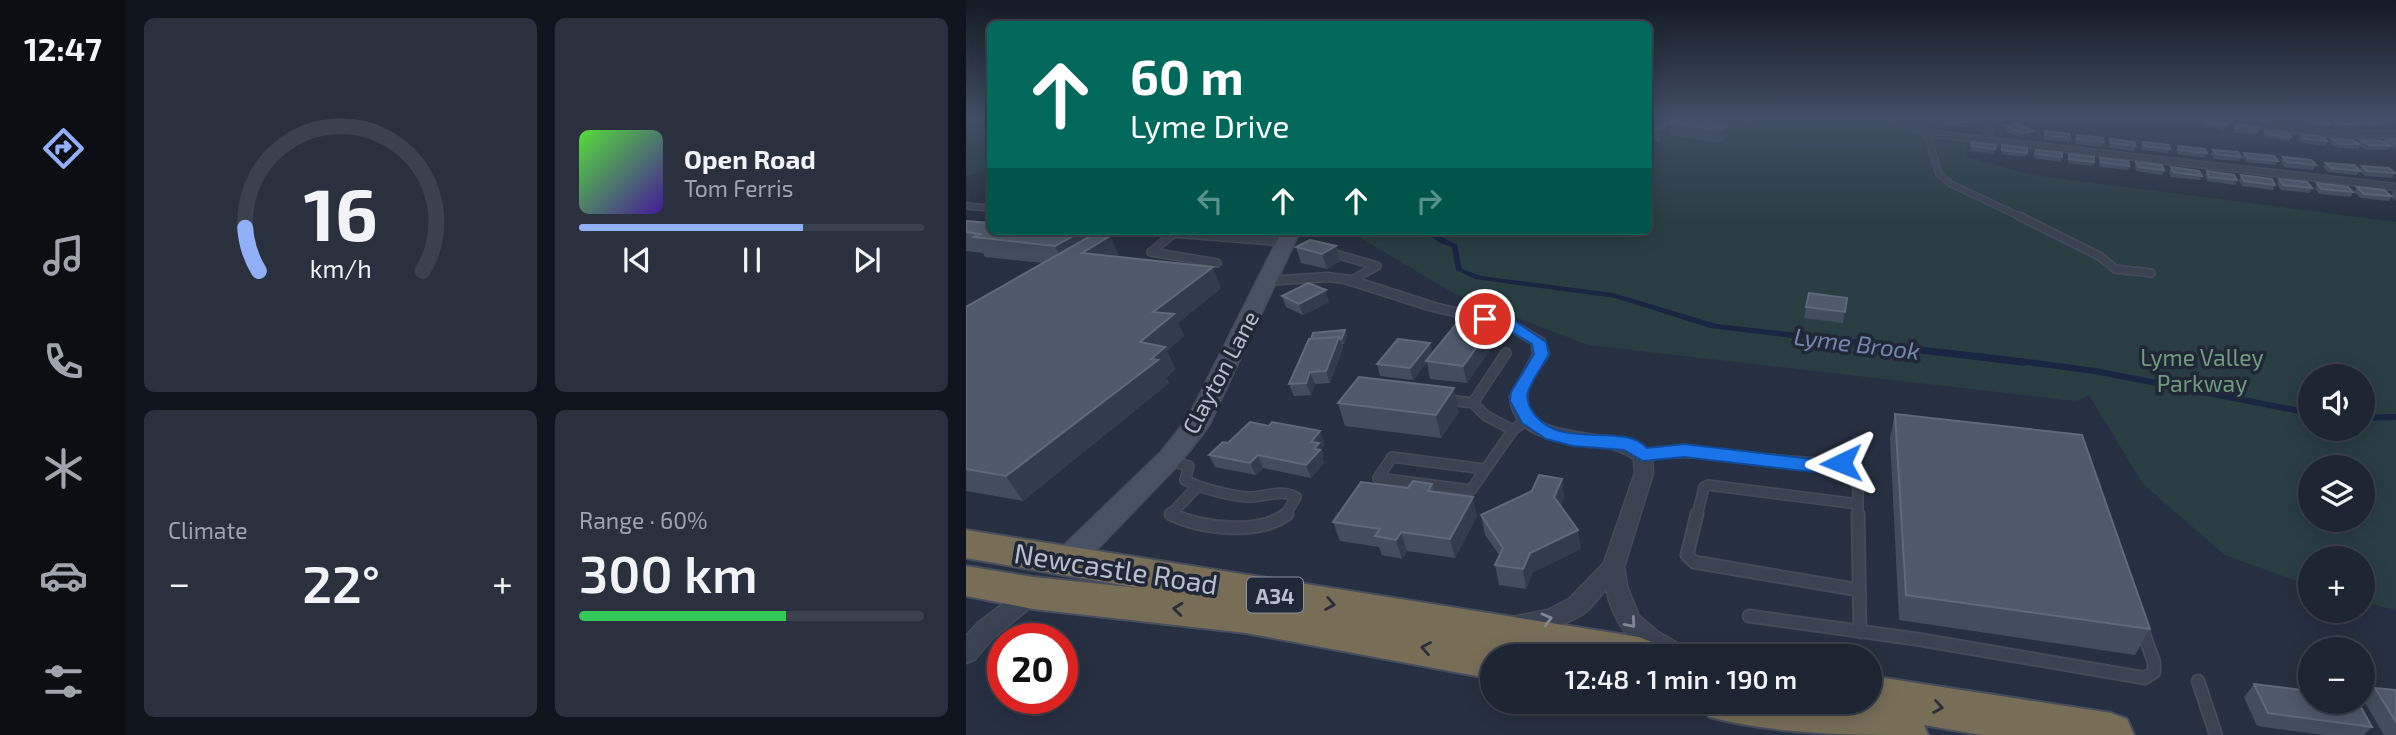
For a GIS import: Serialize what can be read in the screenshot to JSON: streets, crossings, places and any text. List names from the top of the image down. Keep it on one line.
{"streets":{"highway":["Newcastle Road","A34"],"street":["Clayton Lane"]},"crossings":[["Clayton Lane","Newcastle Road"]],"water":["Lyme Brook"],"parks":["Lyme Valley Parkway"],"page":{"tabs":"12:47","turn":["60 m","Lyme Drive"],"song":["Open Road","Tom Ferris"],"map_buttons":["+","−"],"tile":["Climate",["Range · 60%","300 km"]],"heat":["−","22°","+"],"limit":"20","trip":"12:48 · 1 min · 190 m","gauge":["16","km/h"]}}
